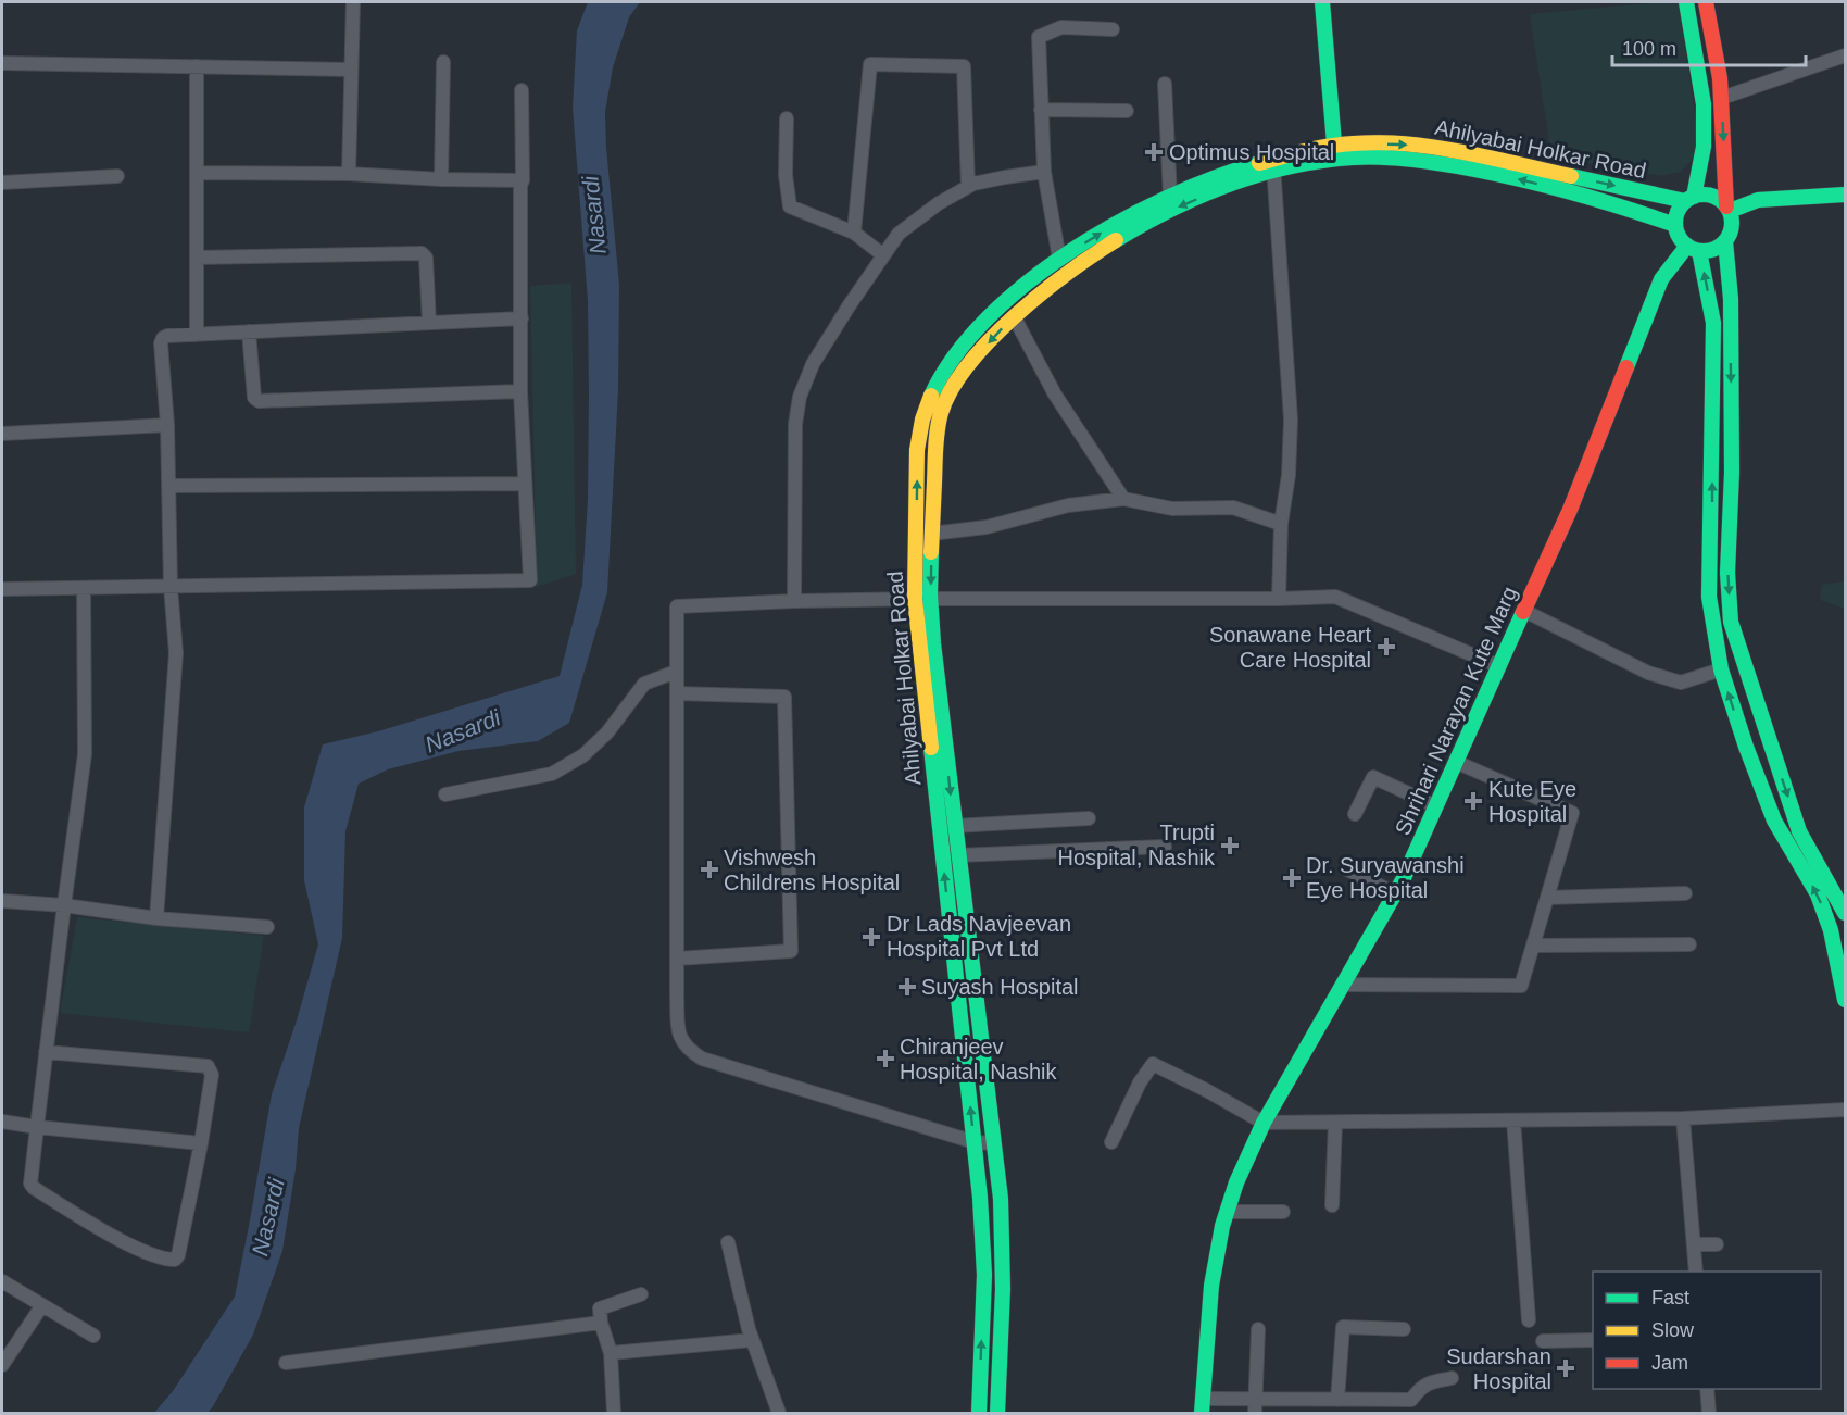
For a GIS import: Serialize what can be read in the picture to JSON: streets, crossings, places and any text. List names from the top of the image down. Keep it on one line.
{"streets":{"main road":["Ahilyabai Holkar Road","Shrihari Narayan Kute Marg"]},"crossings":[["Ahilyabai Holkar Road","Shrihari Narayan Kute Marg"]],"water":["Nasardi"],"places":{"health":["Optimus Hospital","Sonawane Heart Care Hospital","Kute Eye Hospital","Trupti Hospital, Nashik","Vishwesh Childrens Hospital","Dr. Suryawanshi Eye Hospital","Dr Lads Navjeevan Hospital Pvt Ltd","Suyash Hospital","Chiranjeev Hospital, Nashik","Sudarshan Hospital"]},"legend":["Fast","Slow","Jam"],"scale_bar":"100 m"}
